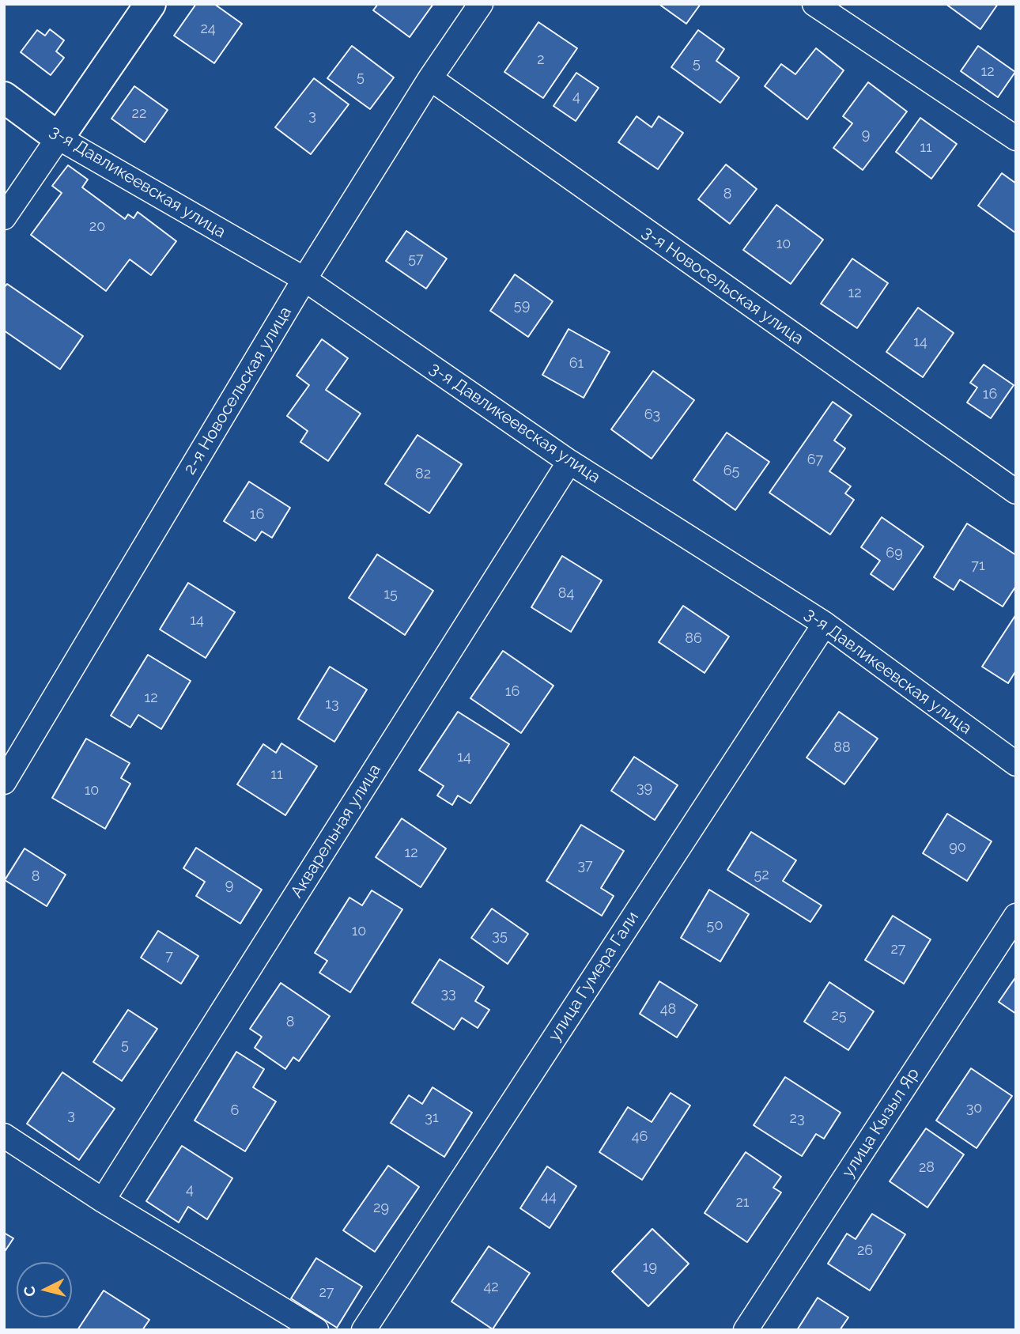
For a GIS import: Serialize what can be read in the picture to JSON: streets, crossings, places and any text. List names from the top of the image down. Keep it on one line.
{"streets":{"street":["3-я Давликеевская улица","3-я Новосельская улица","2-я Новосельская улица","Акварельная улица","улица Гумера Гали","улица Кызыл Яр"]},"crossings":[["3-я Давликеевская улица","2-я Новосельская улица"],["3-я Давликеевская улица","Акварельная улица"],["3-я Давликеевская улица","улица Гумера Гали"],["3-я Новосельская улица","2-я Новосельская улица"]],"house_numbers":["24","2","5","12","5","4","22","3","9","11","8","20","10","57","12","59","14","61","16","63","67","65","82","16","69","71","84","15","14","86","16","12","13","88","14","11","39","10","90","12","37","52","8","9","50","10","35","27","7","33","48","25","8","5","30","6","3","31","23","46","28","4","44","21","29","26","19","42","27"],"north":"left"}
